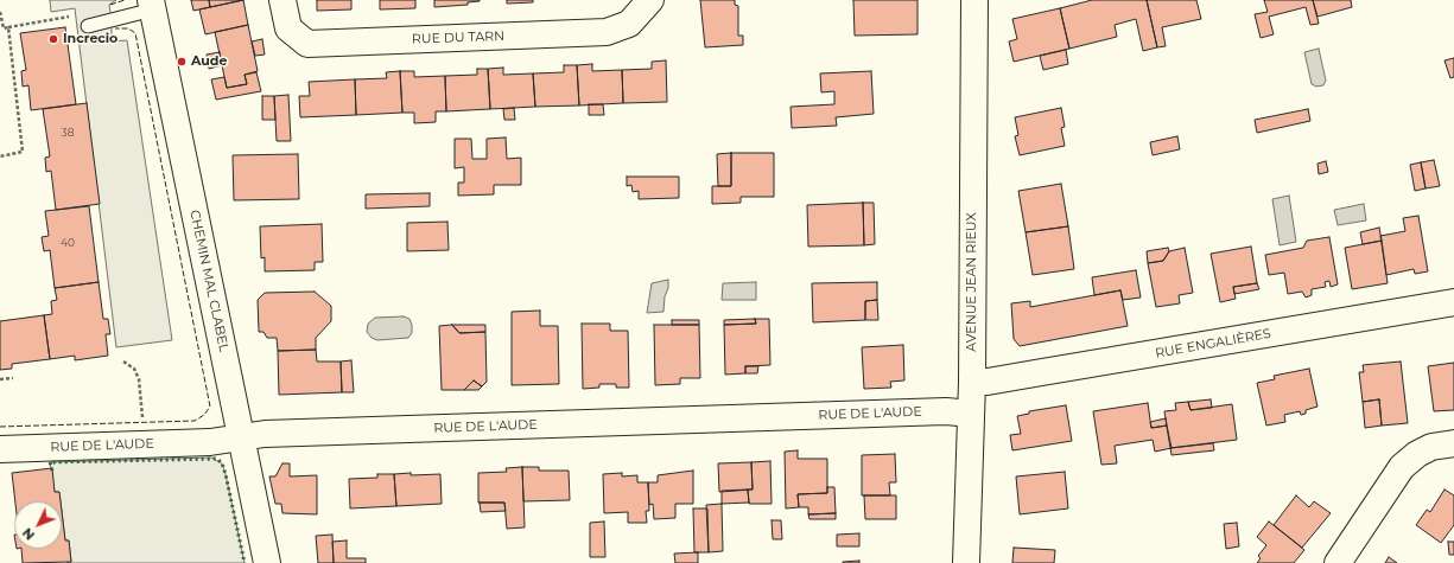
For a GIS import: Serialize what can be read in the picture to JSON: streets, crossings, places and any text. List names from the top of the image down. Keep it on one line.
{"streets":{"street":["RUE DU TARN","CHEMIN MAL CLABEL","AVENUE JEAN RIEUX","RUE ENGALIÈRES","RUE DE L'AUDE"]},"crossings":[["CHEMIN MAL CLABEL","RUE DE L'AUDE"],["AVENUE JEAN RIEUX","RUE ENGALIÈRES"],["AVENUE JEAN RIEUX","RUE DE L'AUDE"]],"places":["Increcio","Aude"],"house_numbers":["38","40"],"north":"bottom left"}
